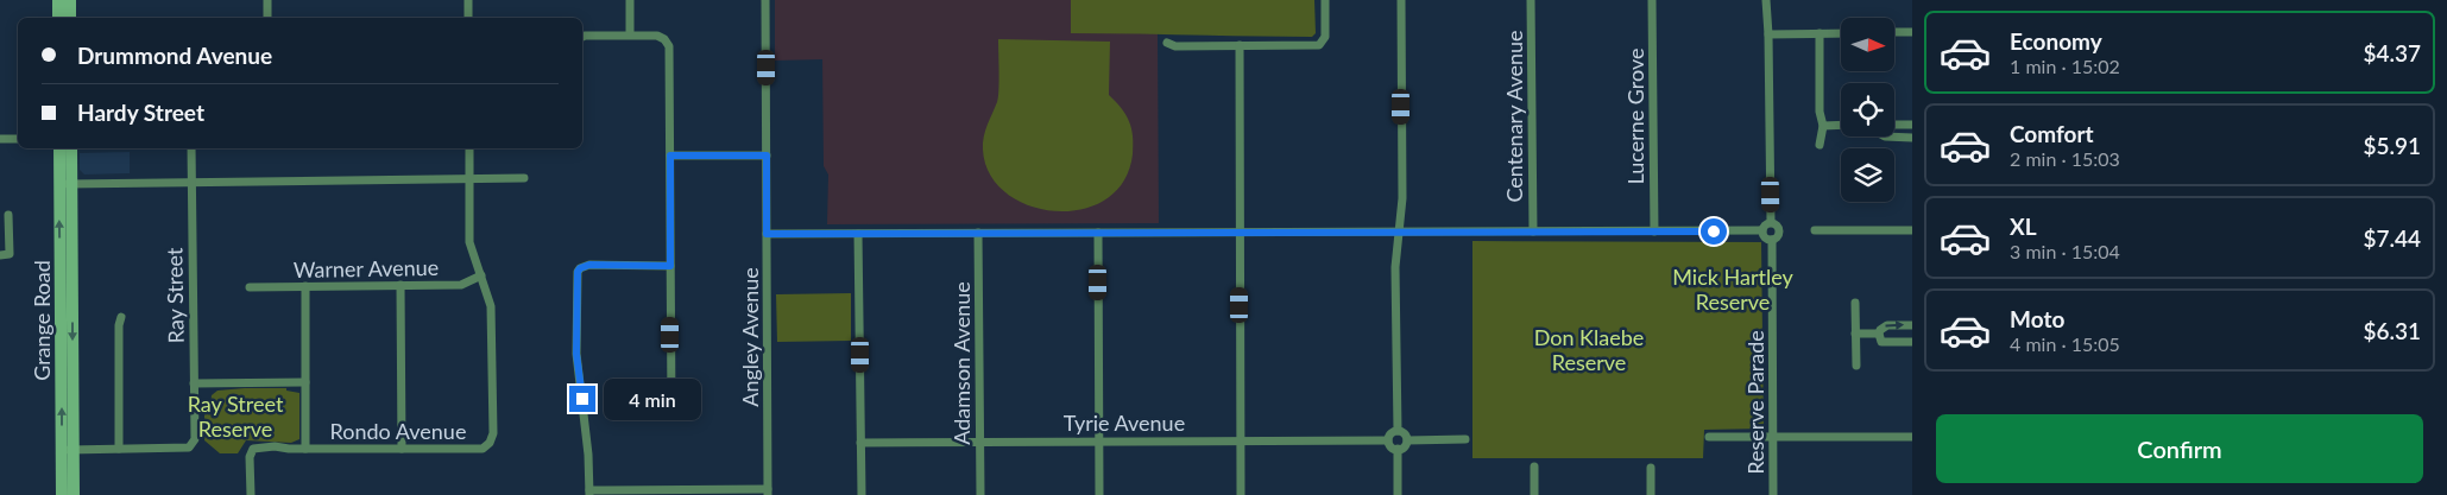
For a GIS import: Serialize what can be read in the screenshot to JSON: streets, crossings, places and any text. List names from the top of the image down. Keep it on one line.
{"streets":{"main road":["Grange Road"],"street":["Centenary Avenue","Lucerne Grove","Warner Avenue","Ray Street","Angley Avenue","Adamson Avenue","Reserve Parade","Tyrie Avenue","Rondo Avenue"]},"crossings":[["Warner Avenue","Rondo Avenue"],["Adamson Avenue","Tyrie Avenue"]],"parks":["Mick Hartley Reserve","Don Klaebe Reserve","Ray Street Reserve"],"north":"right","page":{"list":[{"name":"Economy","note":"1 min · 15:02","value":"$4.37"},{"name":"Comfort","note":"2 min · 15:03","value":"$5.91"},{"name":"XL","note":"3 min · 15:04","value":"$7.44"},{"name":"Moto","note":"4 min · 15:05","value":"$6.31"}],"banner":["Drummond Avenue","Hardy Street"],"bubble":"4 min","buttons":"Confirm"}}
